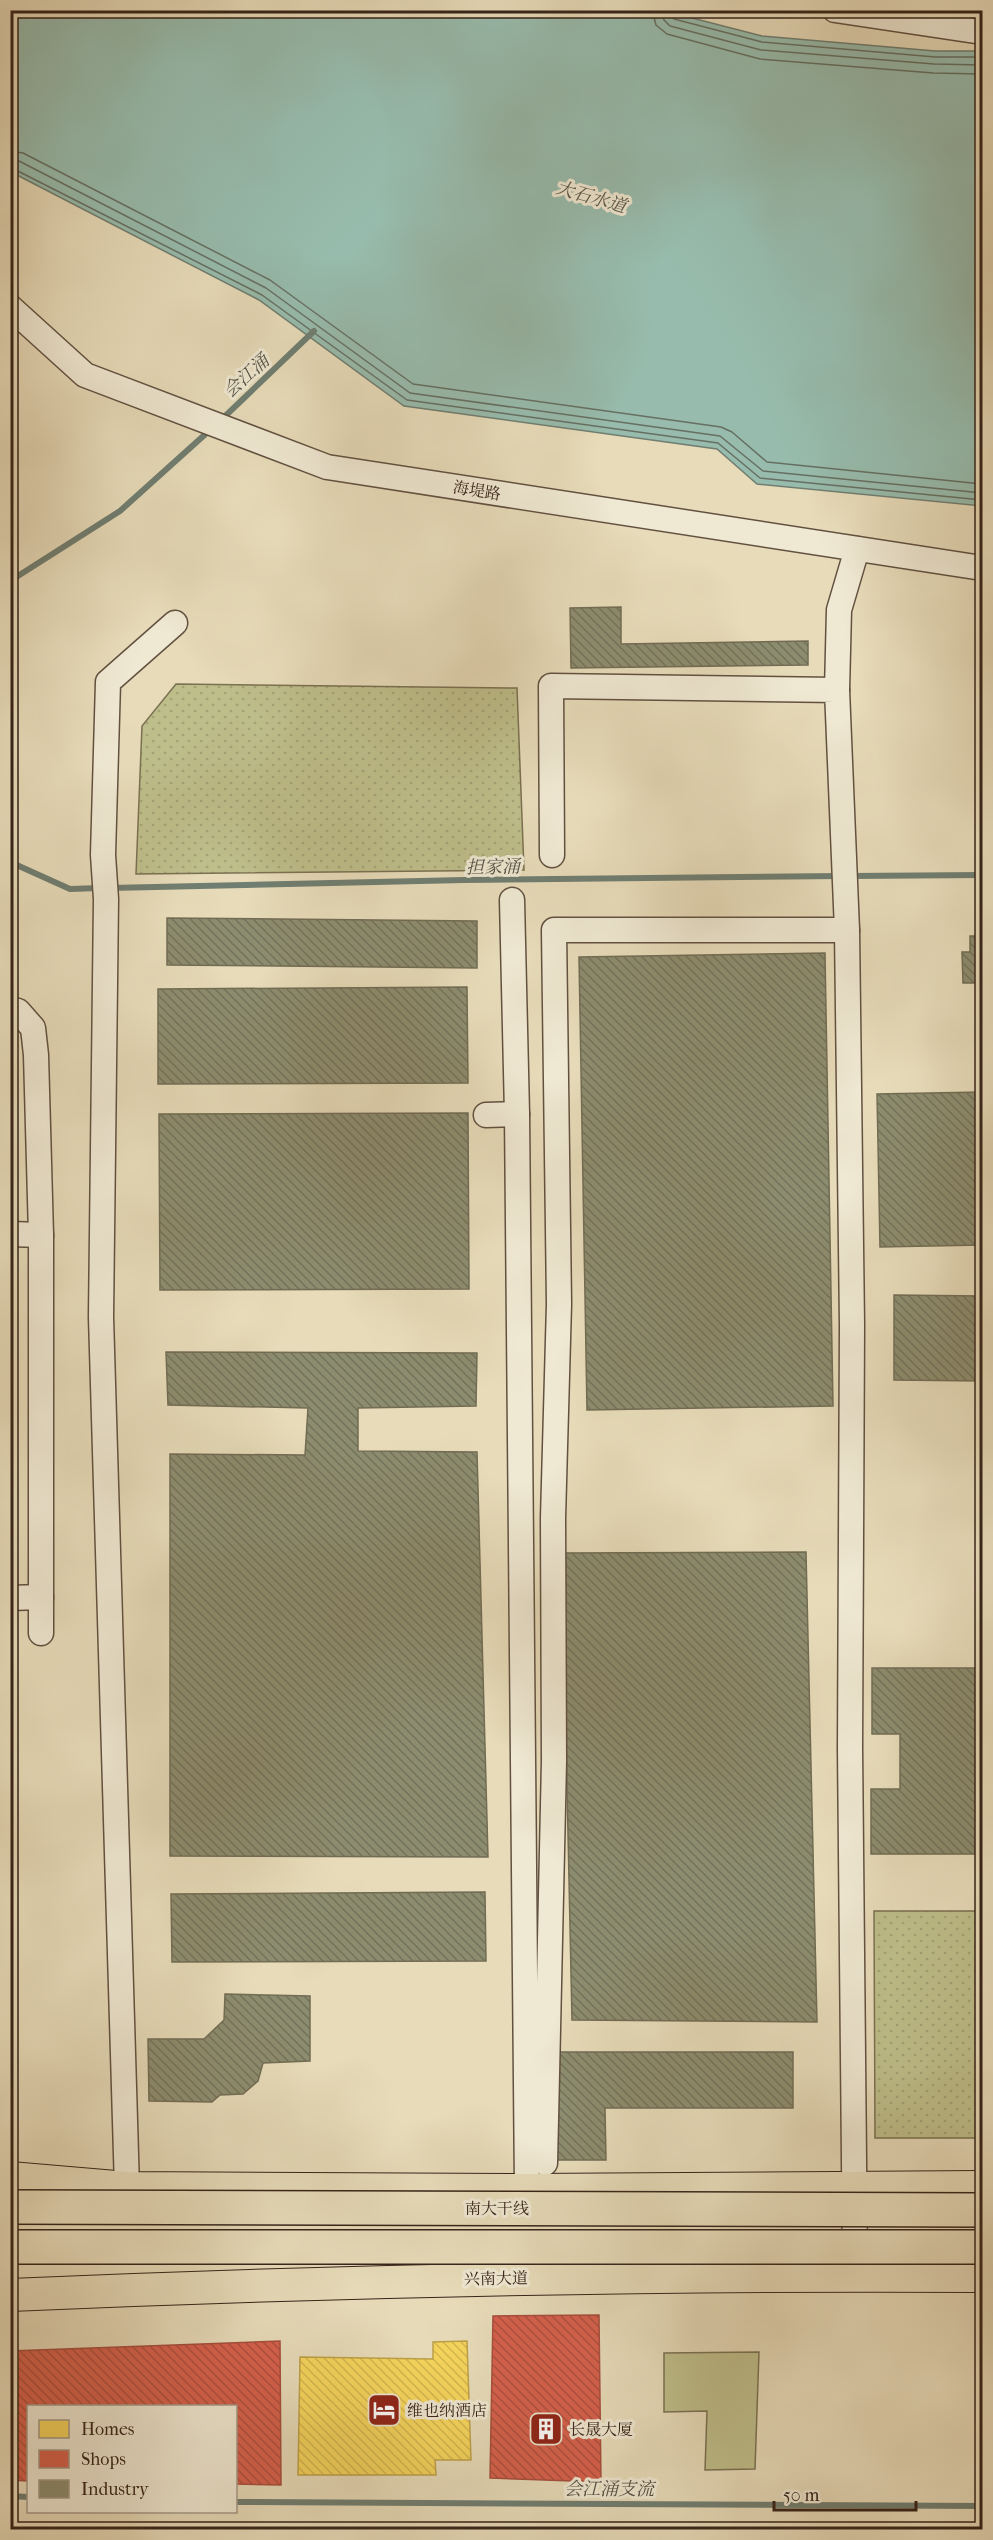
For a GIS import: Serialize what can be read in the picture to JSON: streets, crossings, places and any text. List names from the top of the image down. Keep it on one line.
{"streets":{"highway":["南大干线"],"main road":["兴南大道"],"street":["海堤路"]},"water":["大石水道","会江涌","担家涌","会江涌支流"],"places":{"hotel":["维也纳酒店"],"building":["长晟大厦"]},"legend":["Homes","Shops","Industry"],"scale_bar":"50 m"}
